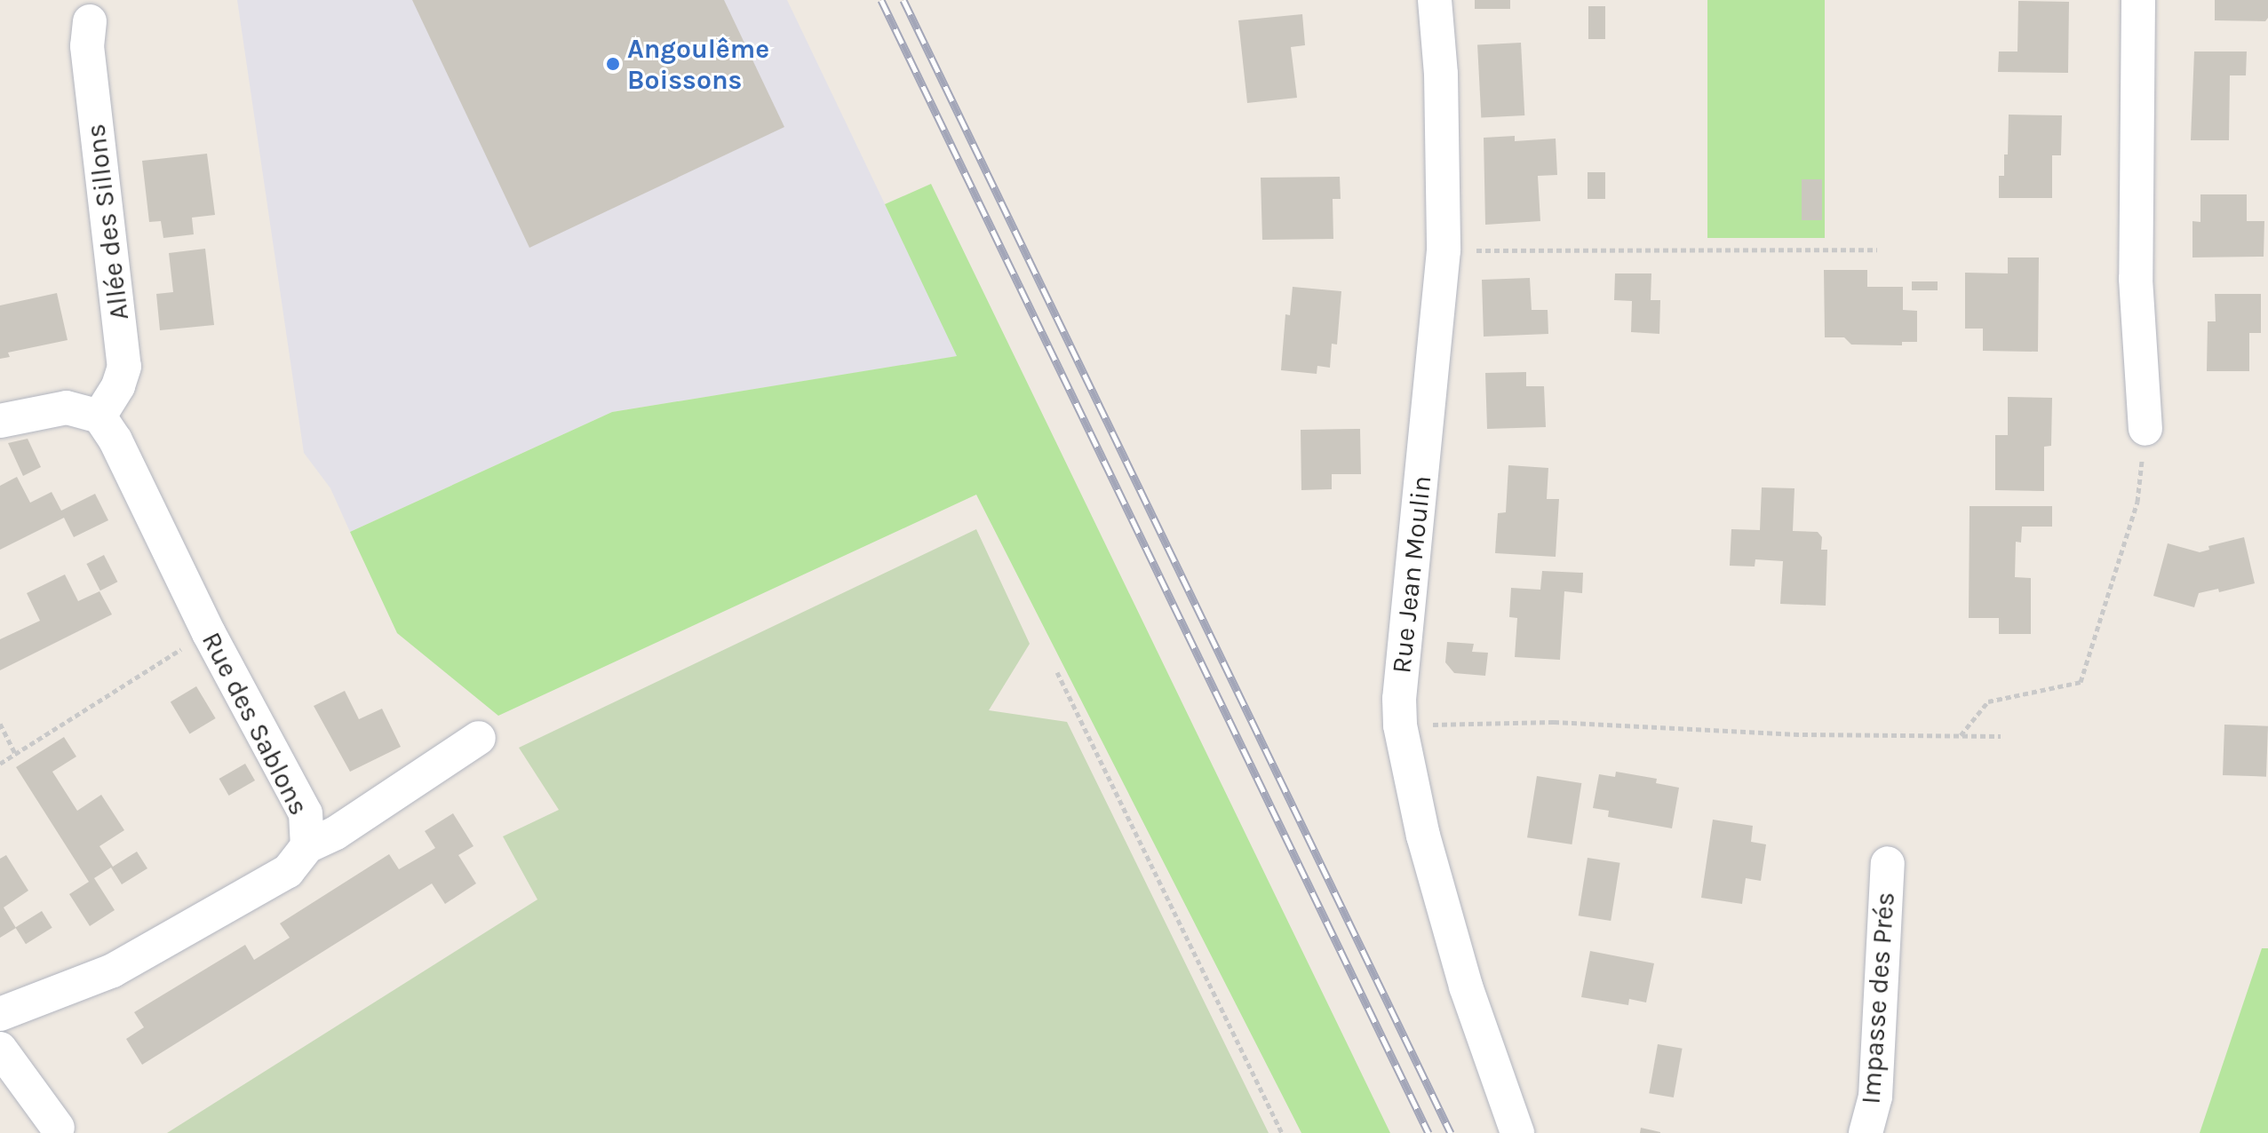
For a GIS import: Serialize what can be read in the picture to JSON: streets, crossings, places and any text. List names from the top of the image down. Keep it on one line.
{"streets":{"street":["Allée des Sillons","Rue Jean Moulin","Rue des Sablons","Impasse des Prés"]},"crossings":[["Allée des Sillons","Rue des Sablons"]],"places":["Angoulême Boissons"]}
